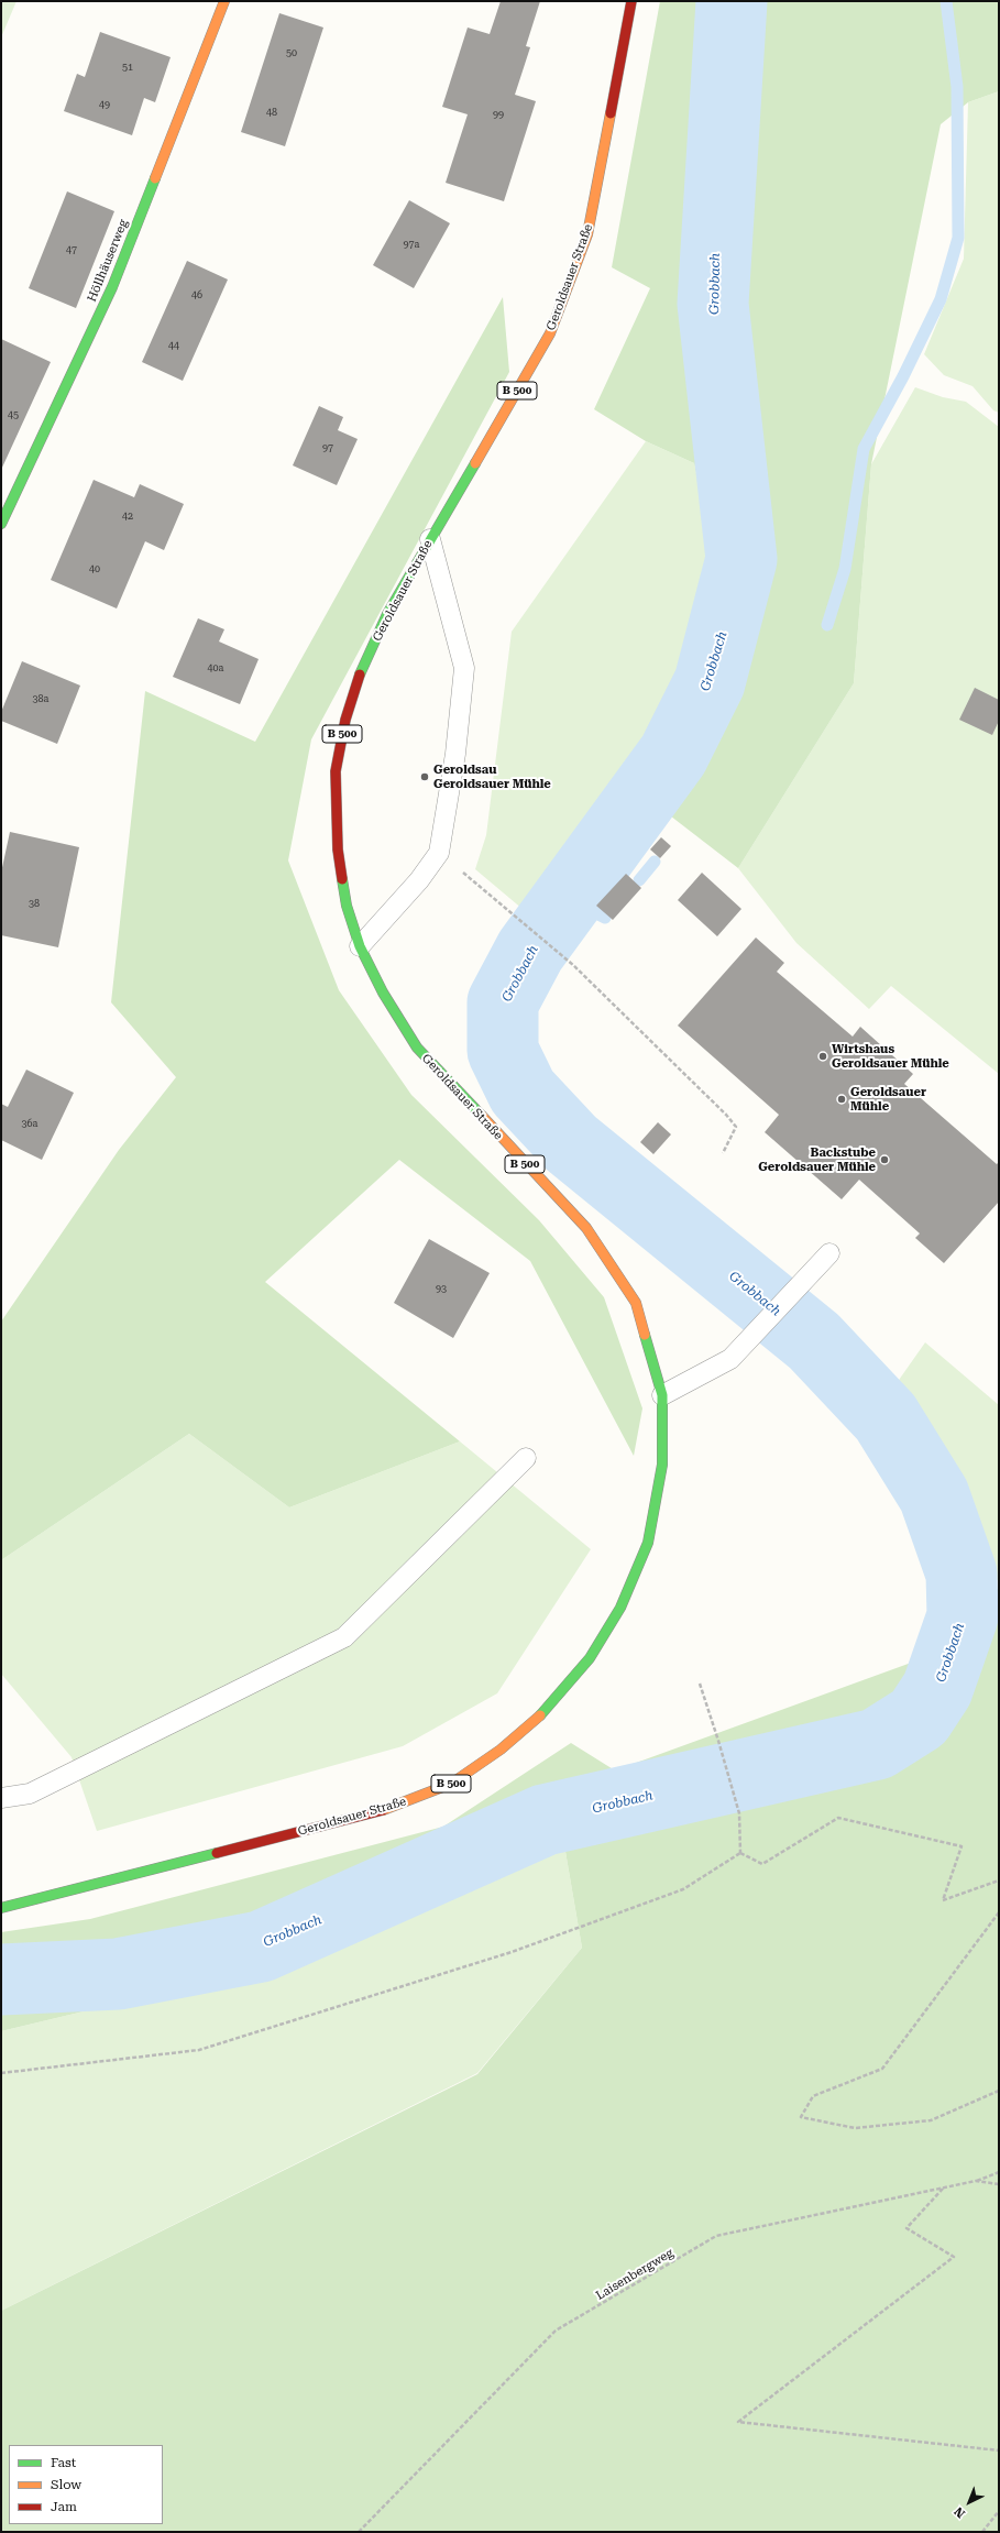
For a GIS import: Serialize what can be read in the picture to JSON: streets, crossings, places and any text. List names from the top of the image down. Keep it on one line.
{"streets":{"main road":["Höllhäuserweg","Geroldsauer Straße","B 500"],"path":["Laisenbergweg"]},"water":["Grobbach"],"places":["Geroldsau Geroldsauer Mühle","Wirtshaus Geroldsauer Mühle","Geroldsauer Mühle","Backstube Geroldsauer Mühle"],"house_numbers":["50","51","49","48","99","97a","47","46","44","45","97","42","40","40a","38a","38","36a","93"],"legend":["Fast","Slow","Jam"],"north":"bottom left"}
